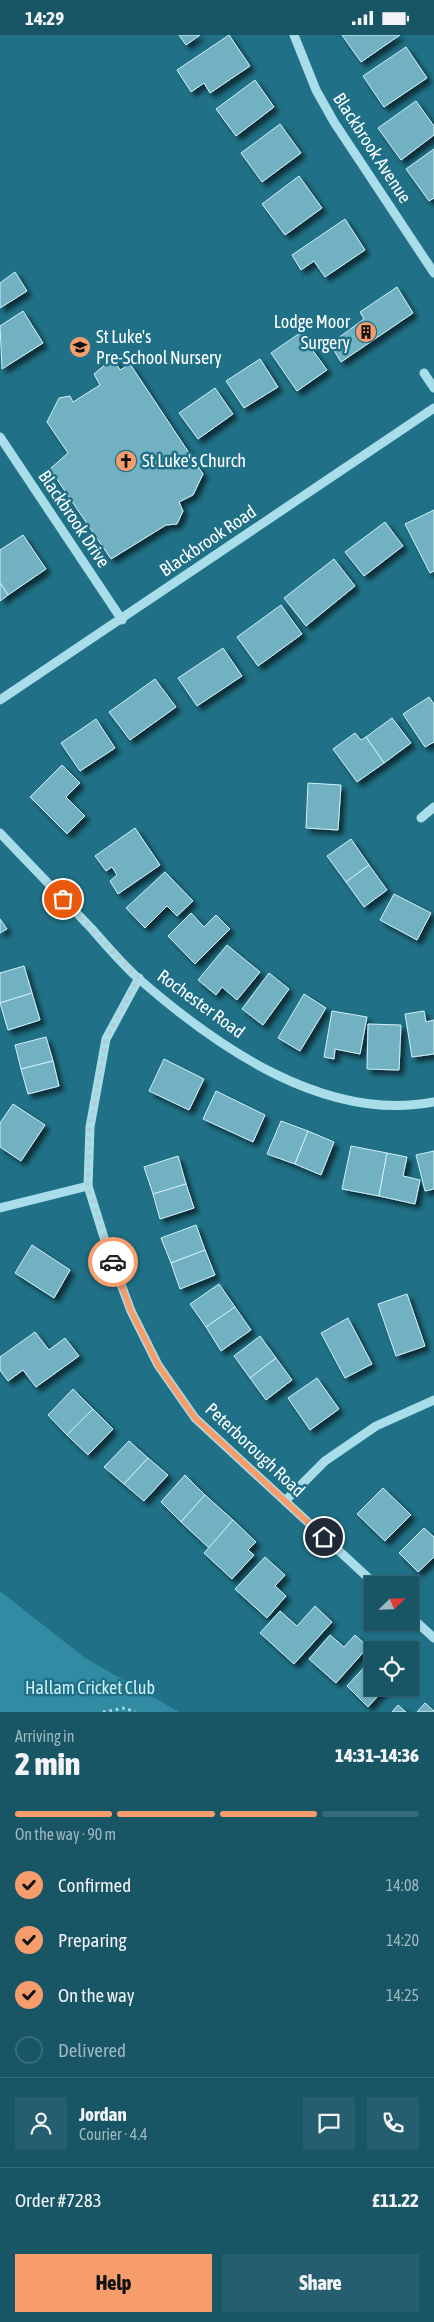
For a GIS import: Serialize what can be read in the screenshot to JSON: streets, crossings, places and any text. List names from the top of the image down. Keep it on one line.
{"streets":{"street":["Blackbrook Avenue","Blackbrook Drive","Blackbrook Road","Rochester Road","Peterborough Road"]},"crossings":[["Blackbrook Drive","Blackbrook Road"],["Rochester Road","Peterborough Road"]],"parks":["Hallam Cricket Club"],"places":{"building":["Lodge Moor Surgery"],"school or university":["St Luke's Pre-School Nursery"],"church":["St Luke's Church"]},"north":"top right","page":{"status":"14:29","heading":["2 min","Arriving in","14:31–14:36"],"panel":["Jordan","Courier · 4.4","Order #7283","£11.22"],"bar":"On the way · 90 m","list":[["Confirmed","14:08"],["Preparing","14:20"],["On the way","14:25"],"Delivered"],"buttons":["Help","Share"]}}
